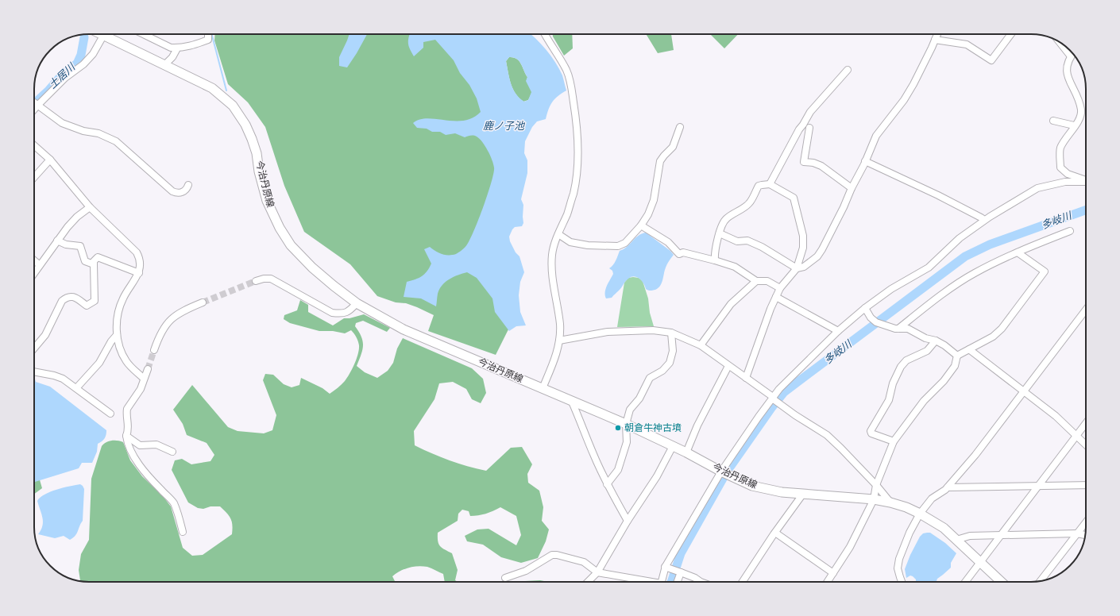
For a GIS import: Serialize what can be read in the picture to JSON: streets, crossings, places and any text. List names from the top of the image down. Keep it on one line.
{"streets":{"main road":["今治丹原線"]},"water":["土居川","鹿ノ子池","多岐川"],"places":["朝倉牛神古墳"]}
